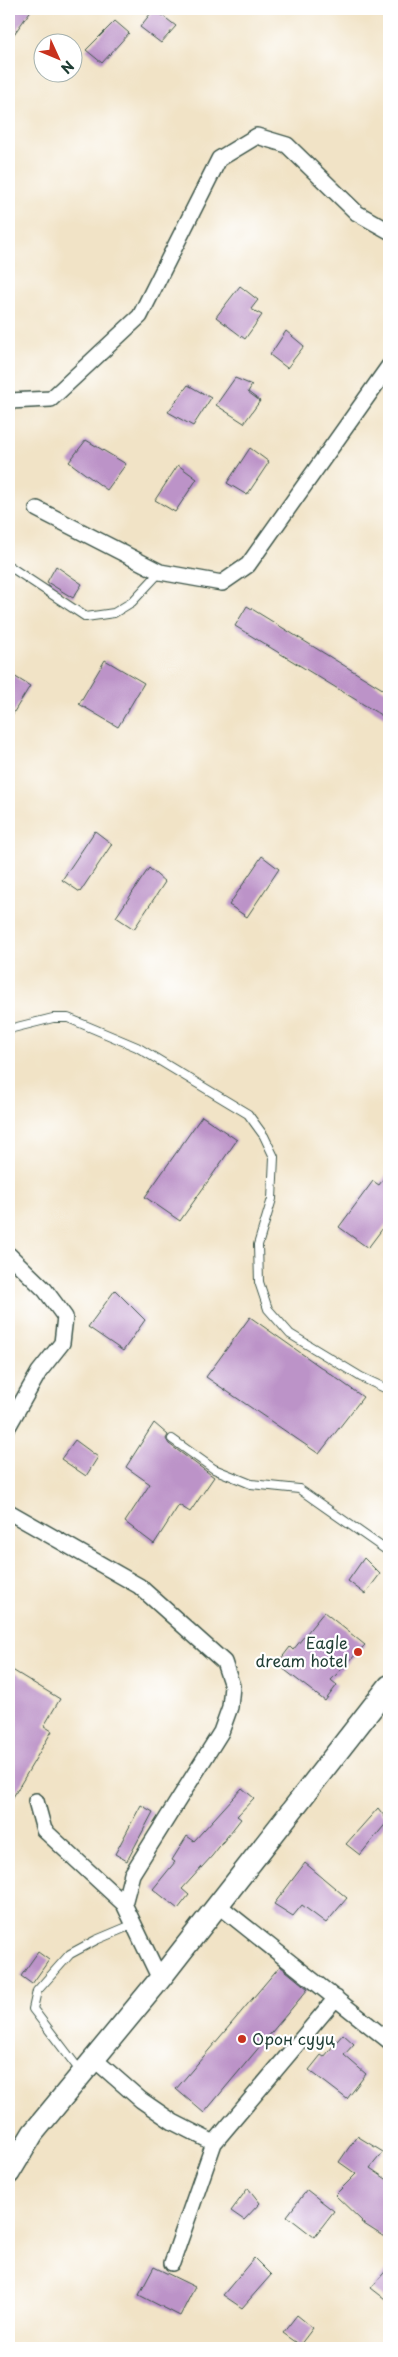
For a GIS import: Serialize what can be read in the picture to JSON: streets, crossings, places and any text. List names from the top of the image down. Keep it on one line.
{"places":["Eagle dream hotel","Орон сууц"],"north":"bottom right"}
